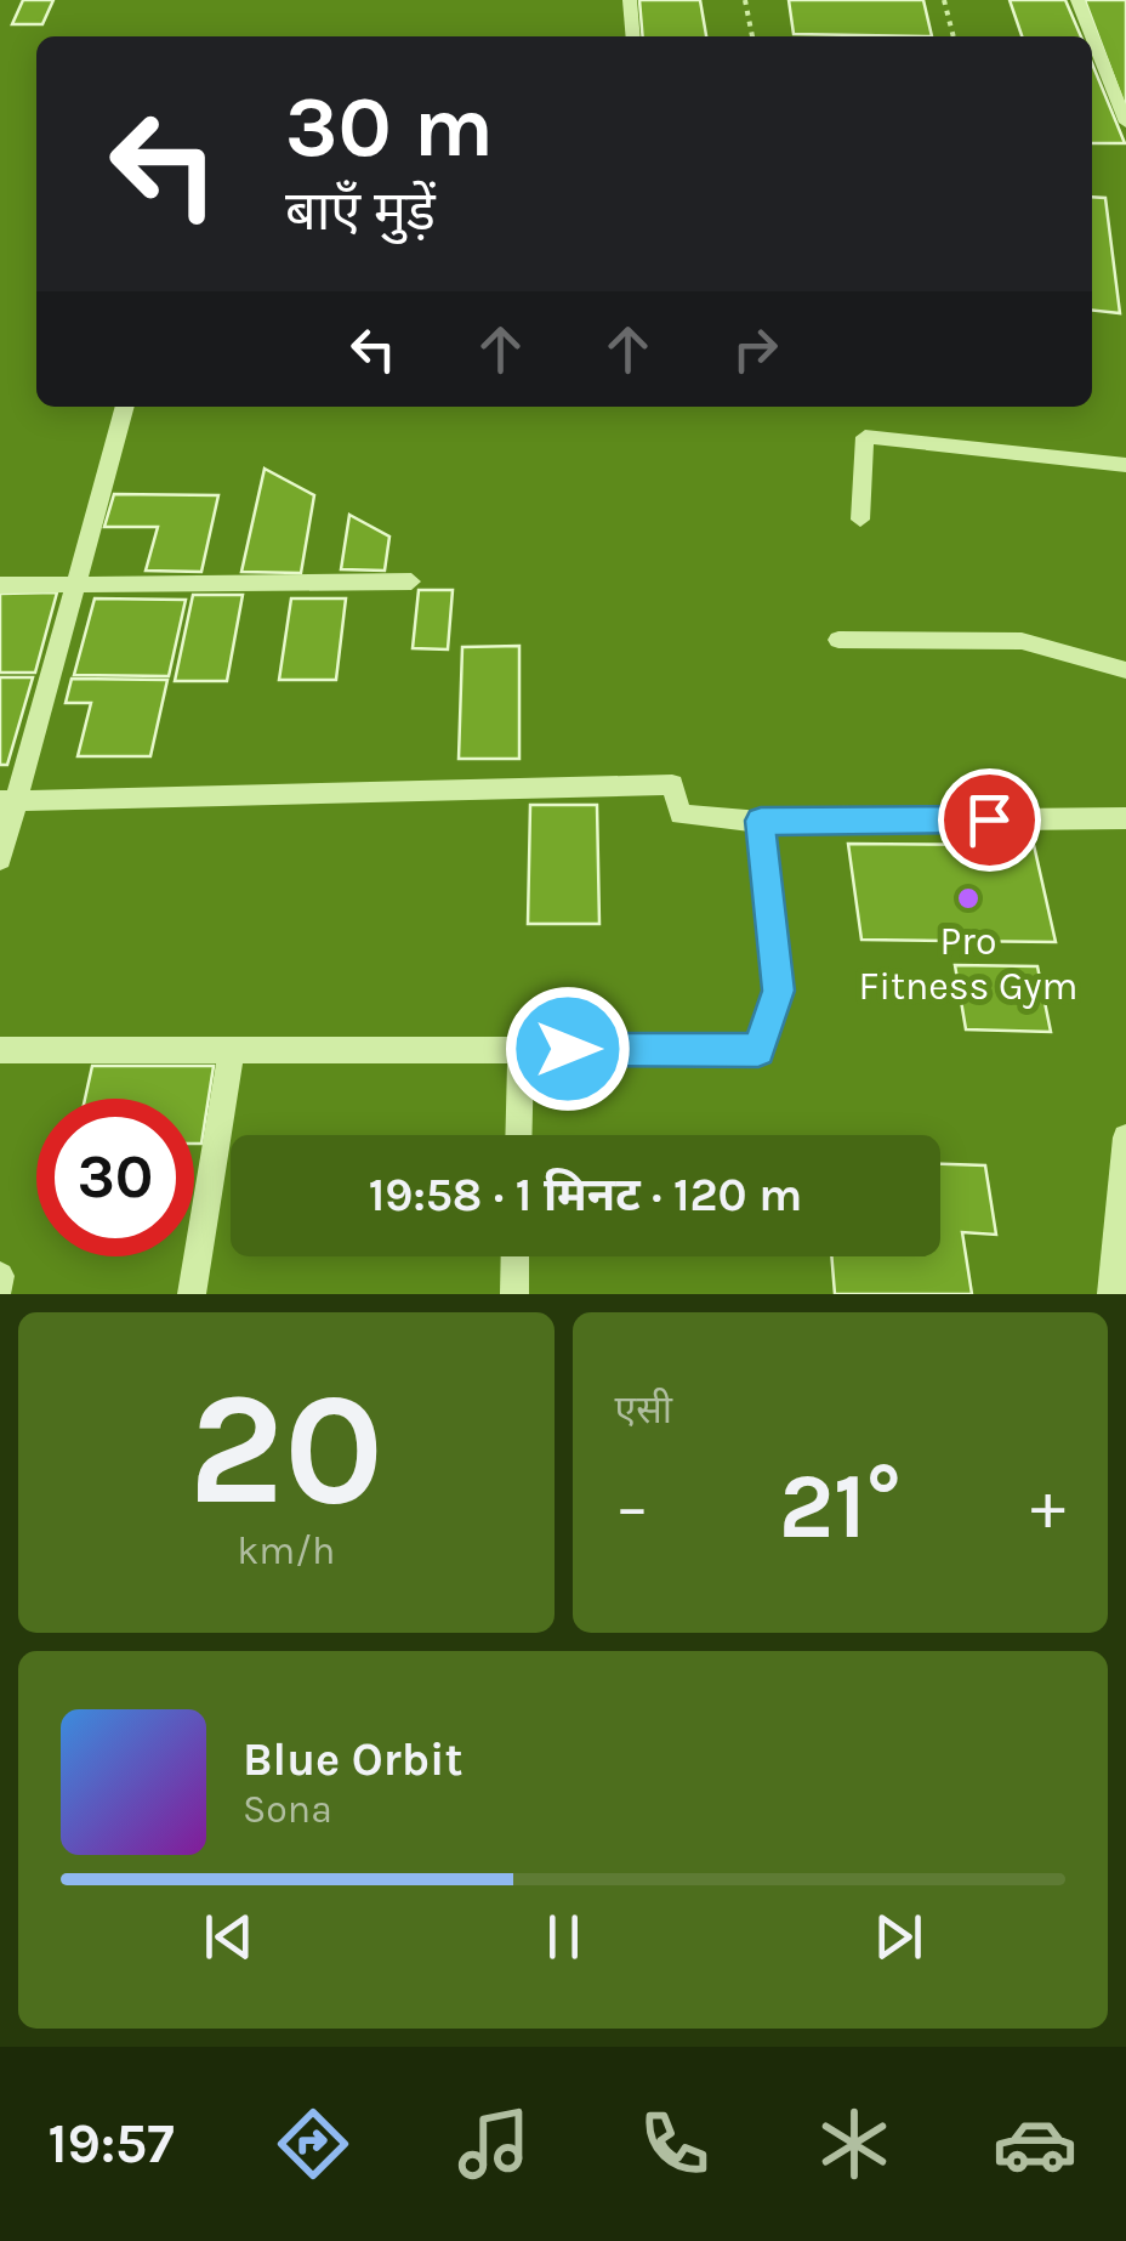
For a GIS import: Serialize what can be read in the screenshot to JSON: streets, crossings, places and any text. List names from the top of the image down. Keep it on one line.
{"places":["Pro Fitness Gym"],"page":{"turn":["30 m","बाएँ मुड़ें"],"limit":"30","trip":"19:58 · 1 मिनट · 120 m","tile":[["20","km/h"],"एसी"],"heat":["−","21°","+"],"song":["Blue Orbit","Sona"],"tabs":"19:57"}}
